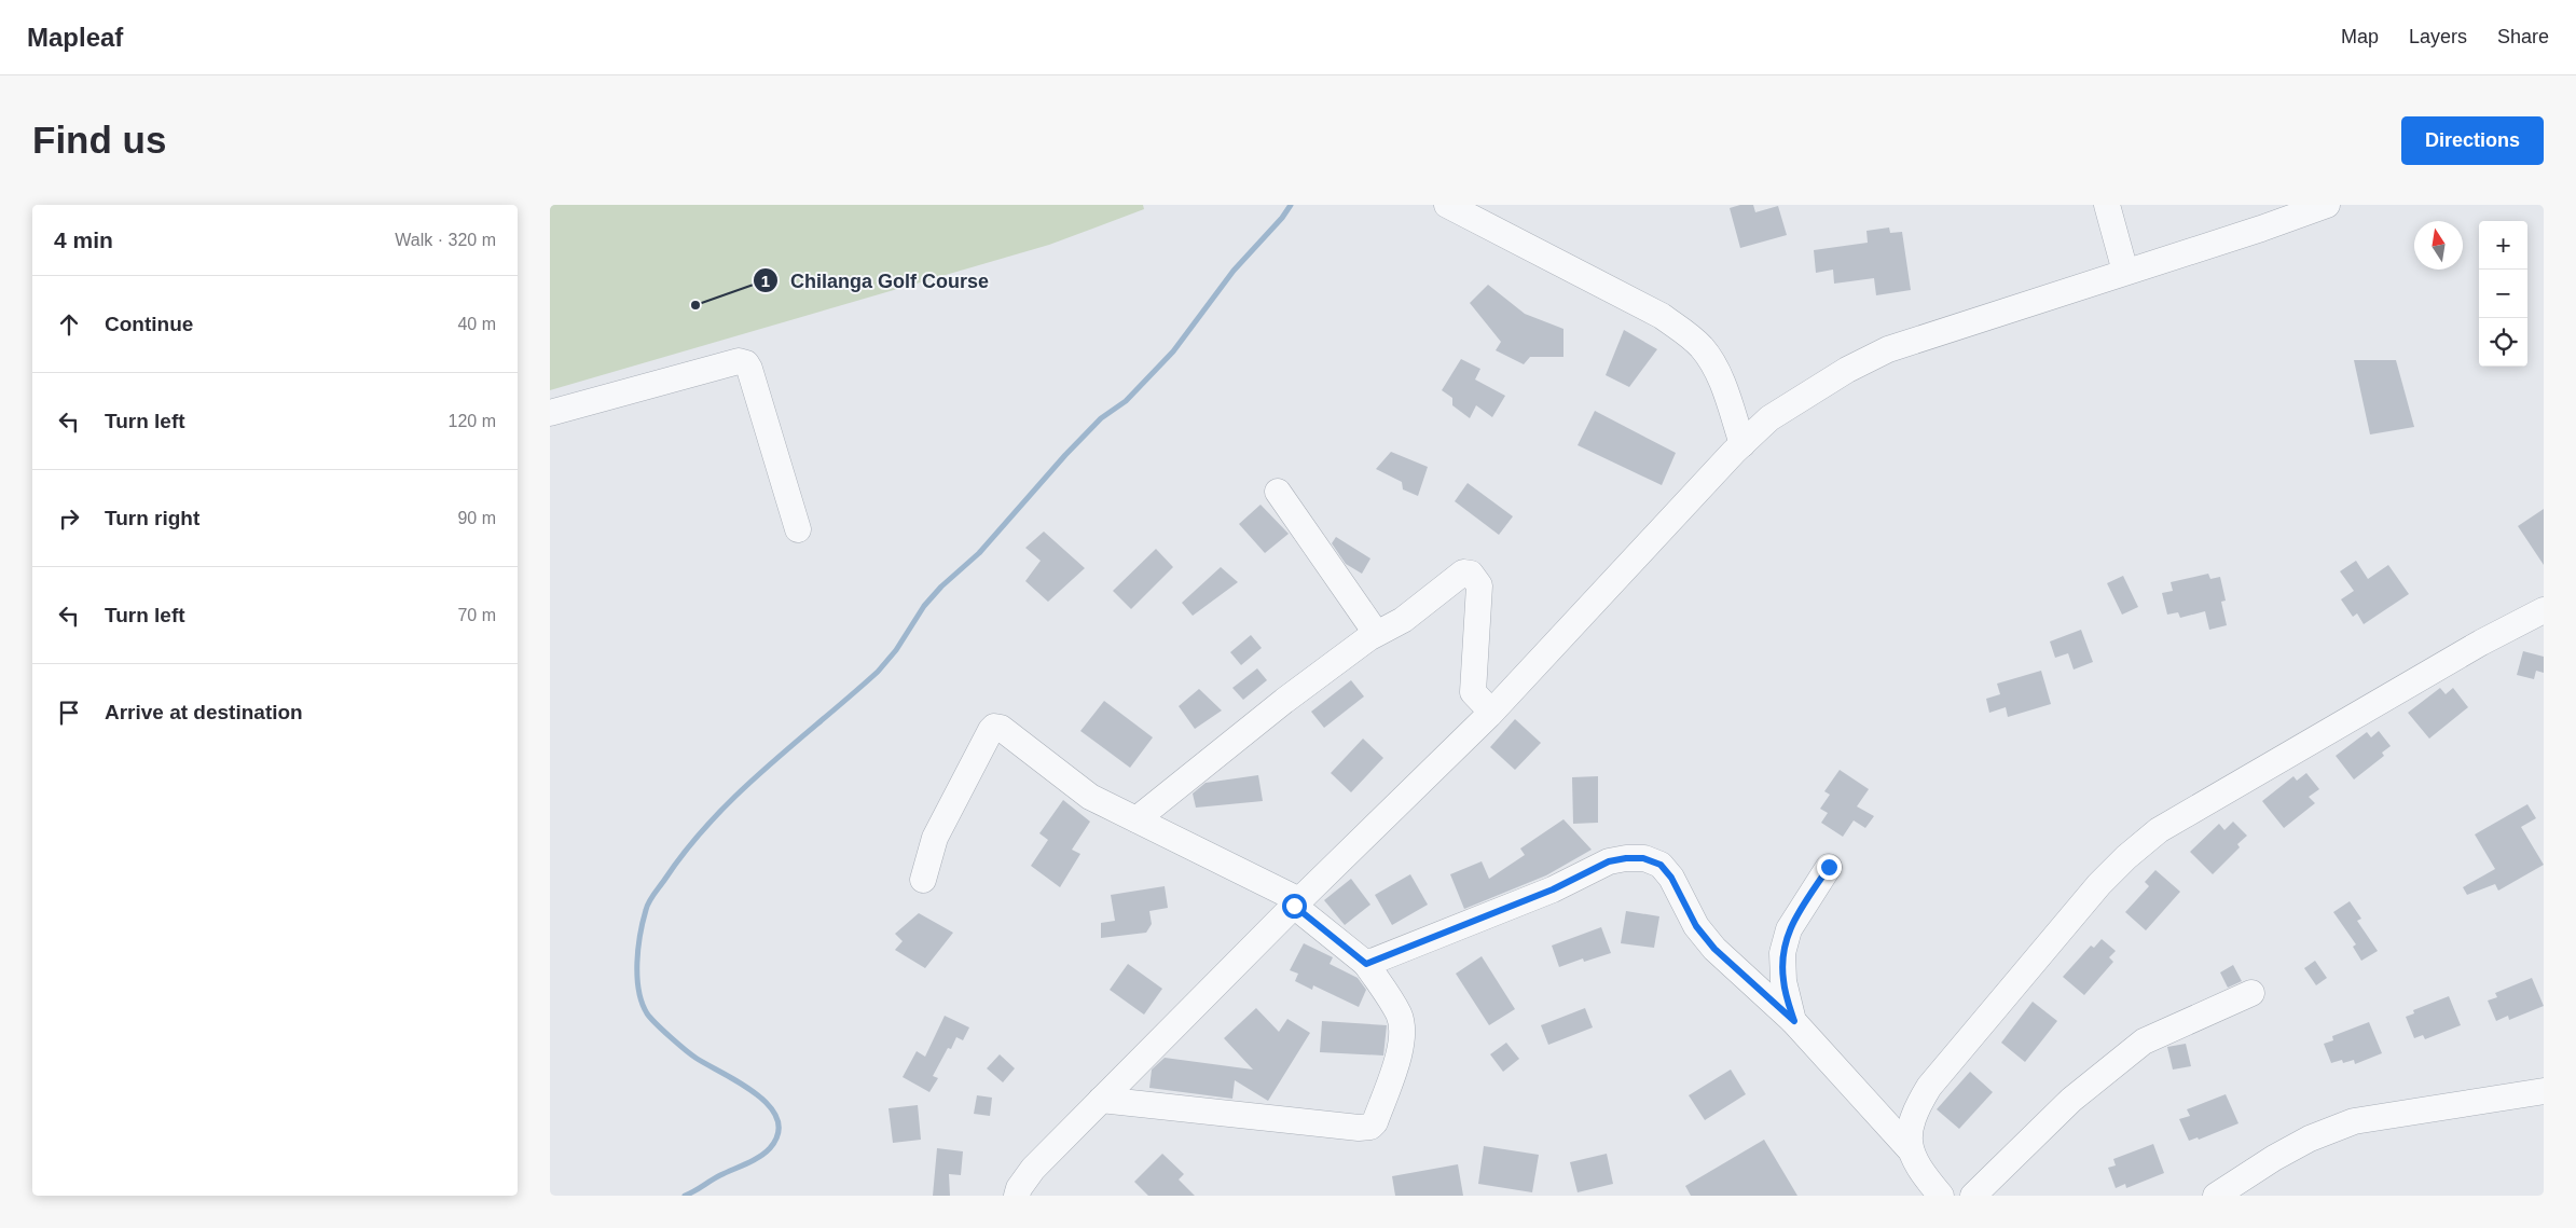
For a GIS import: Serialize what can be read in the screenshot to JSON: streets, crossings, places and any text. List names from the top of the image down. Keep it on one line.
{"places":["Chilanga Golf Course"],"north":"top","page":{"header":"Mapleaf","nav":["Map","Layers","Share"],"buttons":"Directions","title":"Find us","heading":["4 min","Walk · 320 m"],"map_buttons":["+","−"],"list":[["Continue","40 m"],["Turn left","120 m"],["Turn right","90 m"],["Turn left","70 m"],"Arrive at destination"]}}
